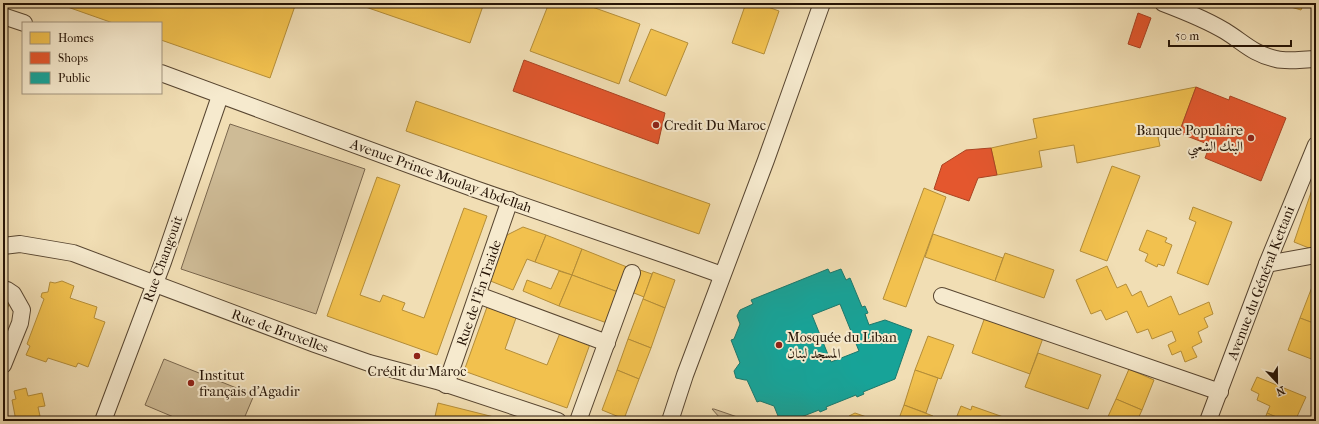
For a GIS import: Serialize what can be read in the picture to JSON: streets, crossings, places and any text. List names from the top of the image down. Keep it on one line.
{"streets":{"street":["Avenue Prince Moulay Abdellah","Rue Changouit","Avenue du Général Kettani","Rue de l'En Traide","Rue de Bruxelles"]},"crossings":[["Avenue Prince Moulay Abdellah","Rue Changouit"],["Avenue Prince Moulay Abdellah","Rue de l'En Traide"],["Rue Changouit","Rue de Bruxelles"],["Rue de l'En Traide","Rue de Bruxelles"]],"places":["Credit Du Maroc","Banque Populaire البنك الشعبي","Mosquée du Liban المسجد لبنان","Crédit du Maroc","Institut français d’Agadir"],"legend":["Homes","Shops","Public"],"scale_bar":"50 m","north":"bottom"}
